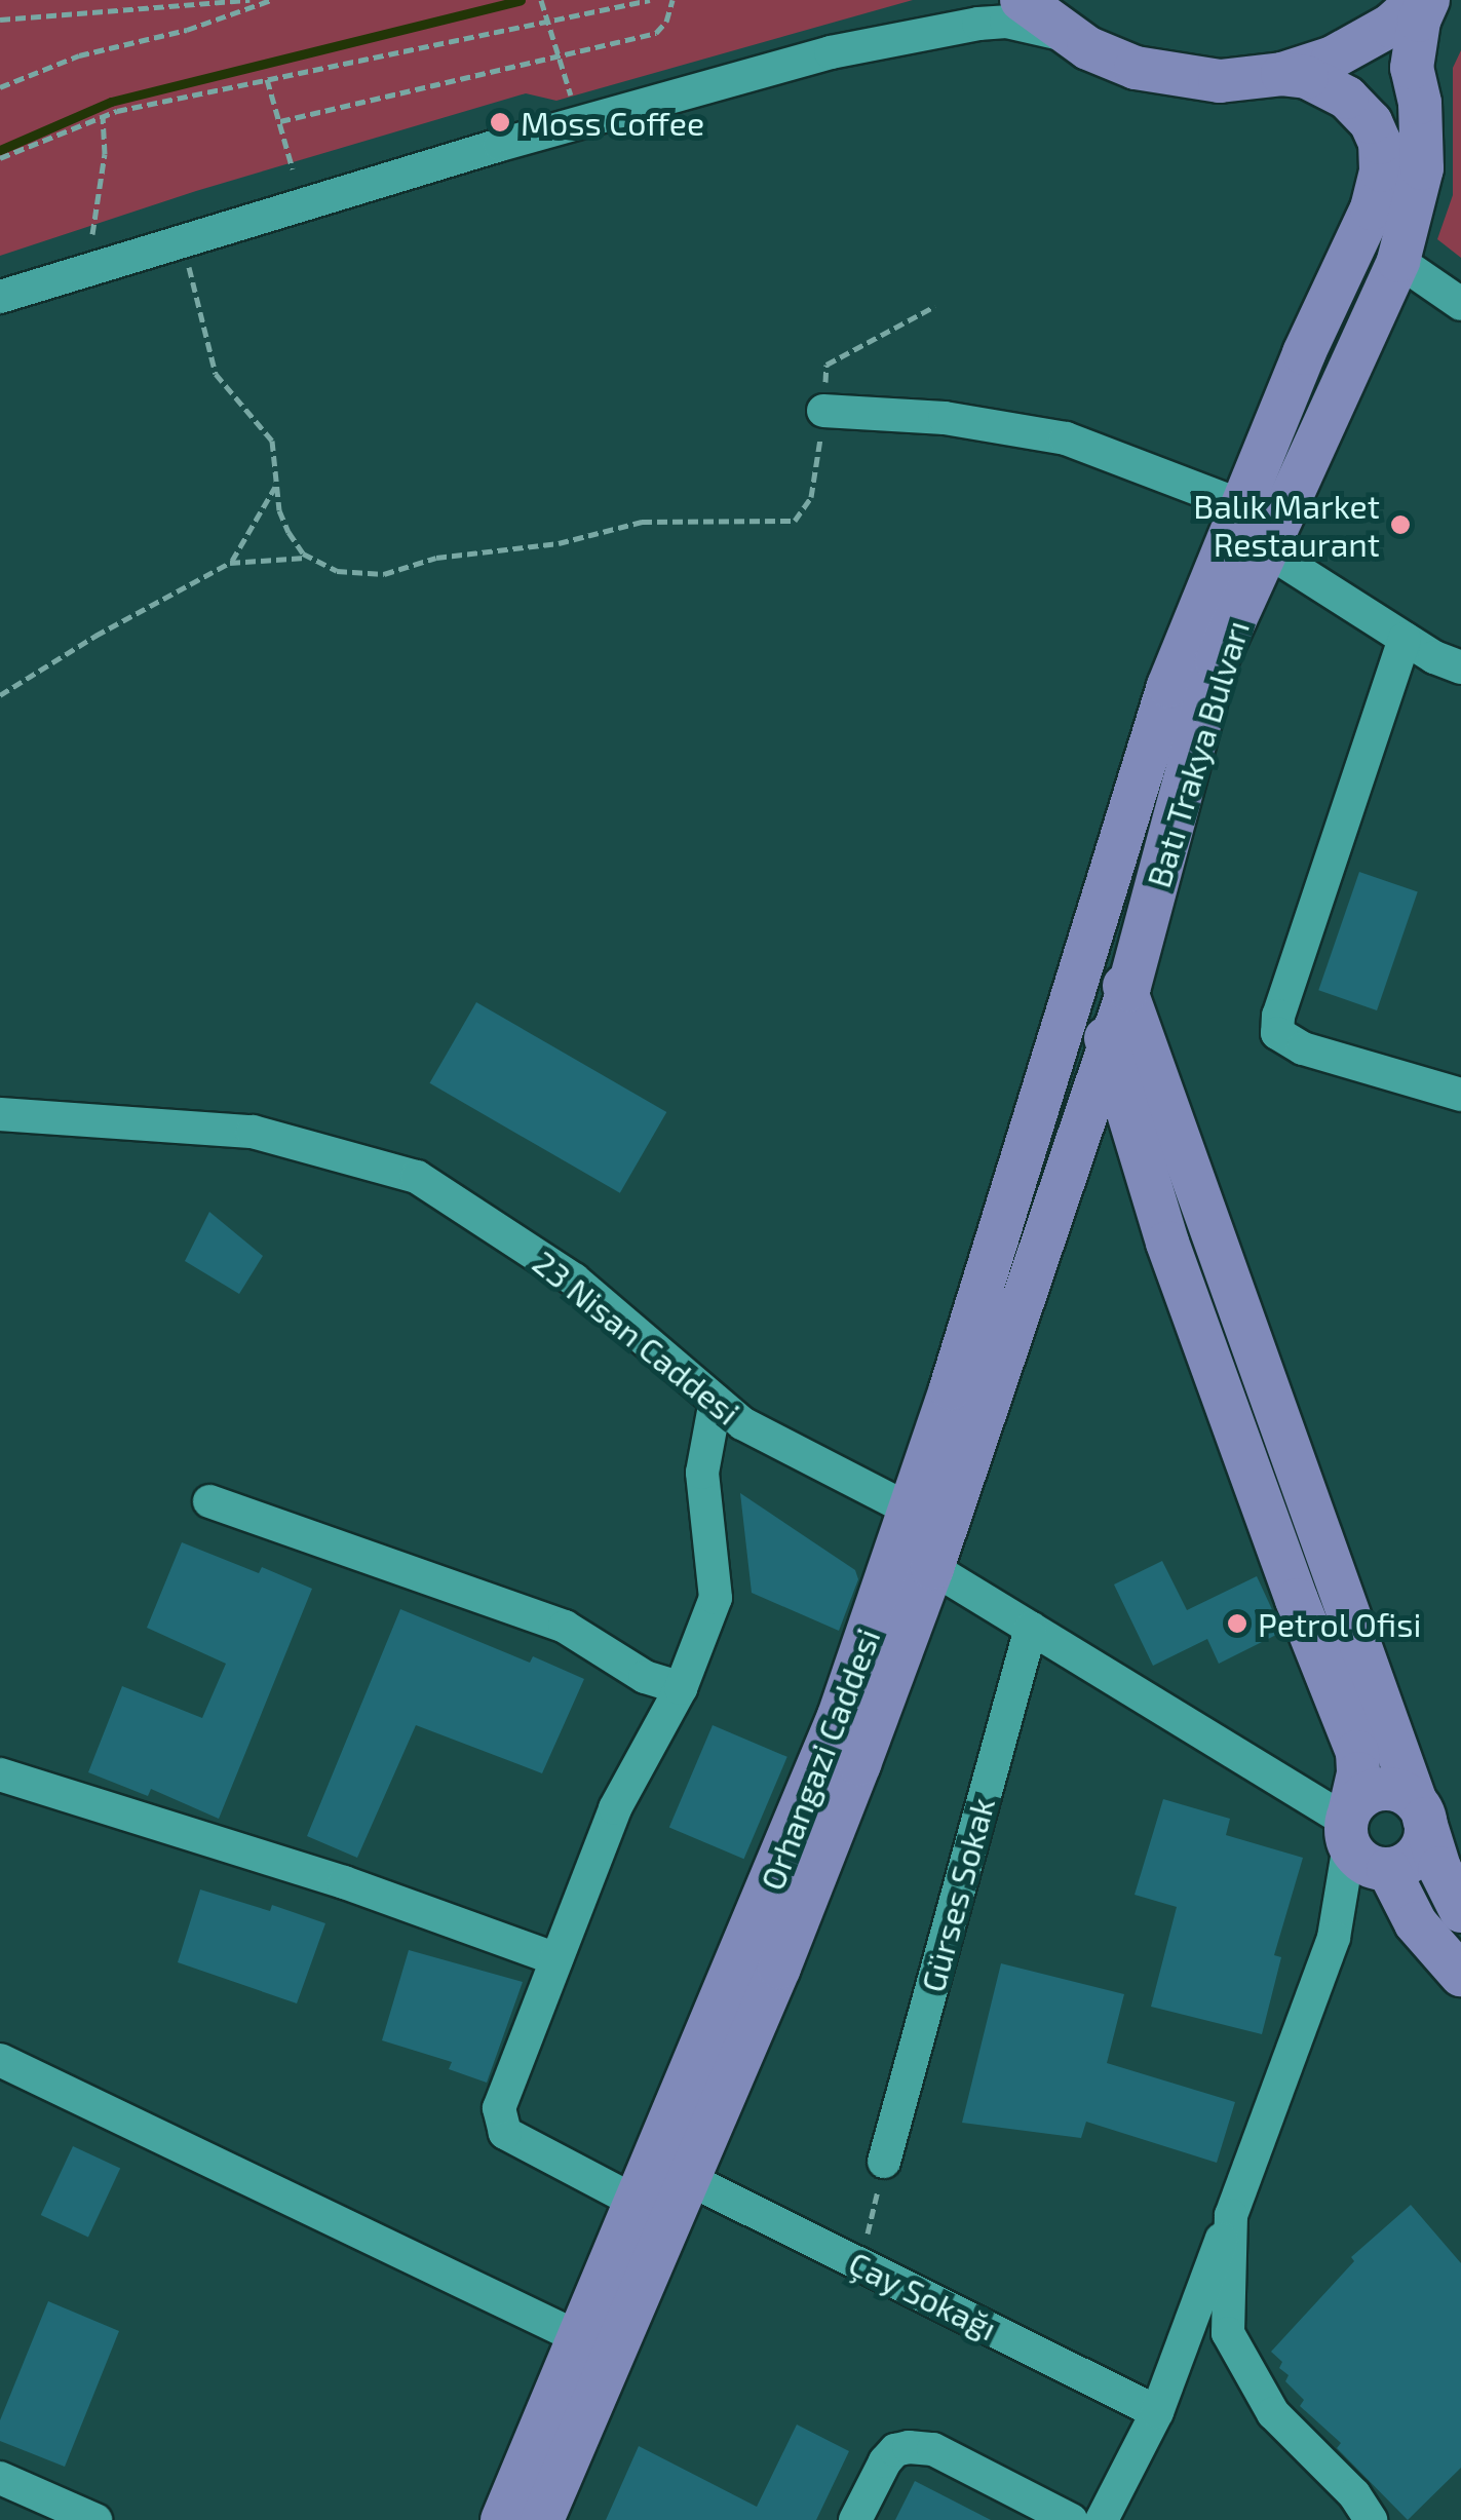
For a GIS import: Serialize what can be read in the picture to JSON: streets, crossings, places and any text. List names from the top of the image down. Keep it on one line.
{"streets":{"main road":["Batı Trakya Bulvarı","Orhangazi Caddesi"],"street":["23 Nisan Caddesi","Gürses Sokak","Çay Sokağı"]},"crossings":[["Batı Trakya Bulvarı","Orhangazi Caddesi"],["23 Nisan Caddesi","Orhangazi Caddesi"],["Orhangazi Caddesi","Çay Sokağı"]],"places":["Moss Coffee","Balık Market Restaurant","Petrol Ofisi"]}
